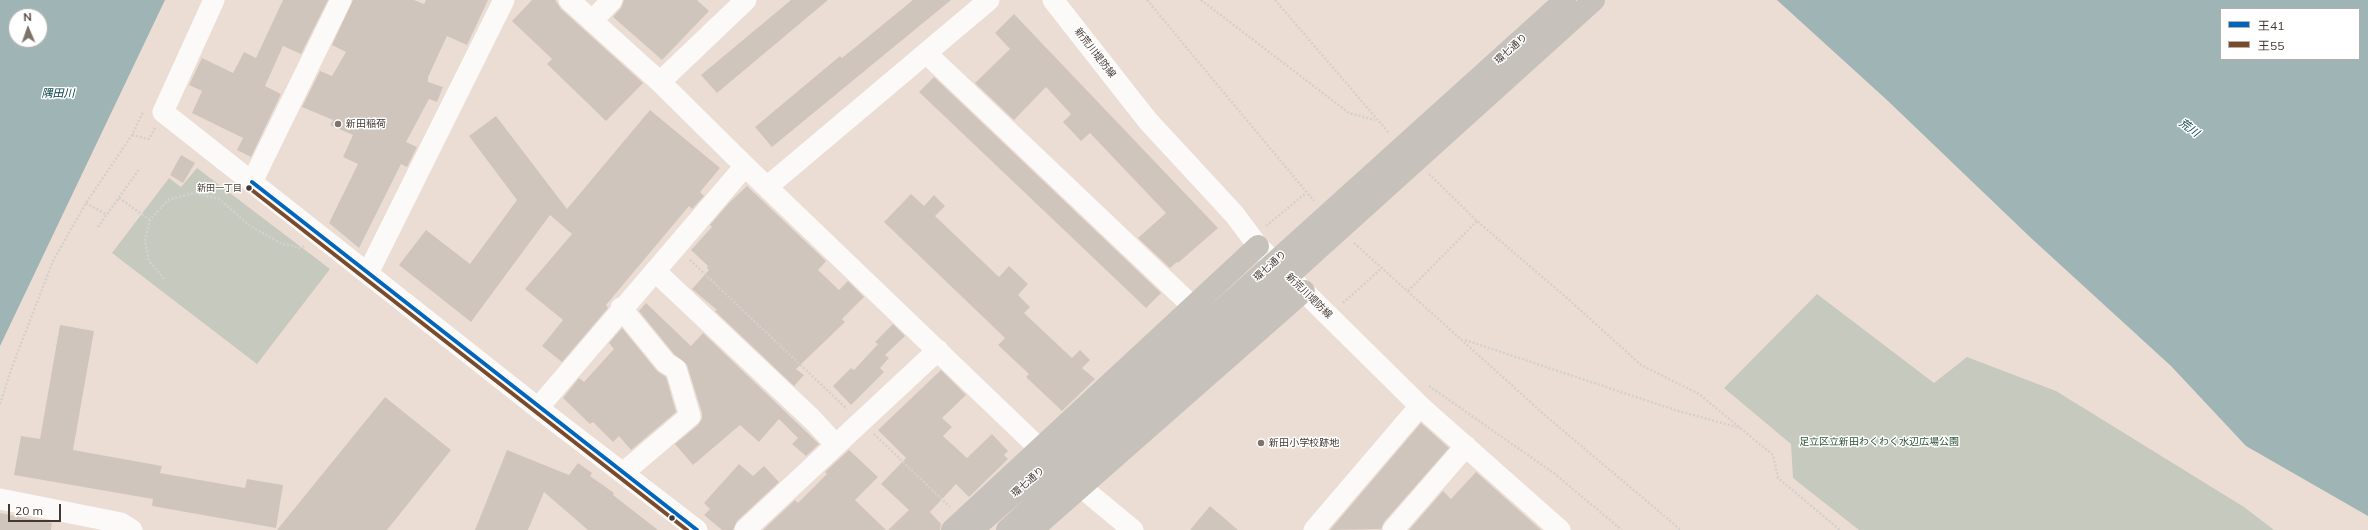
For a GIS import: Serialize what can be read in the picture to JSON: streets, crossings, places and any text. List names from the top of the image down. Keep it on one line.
{"streets":{"main road":["環七通り"],"street":["新荒川堤防線"]},"water":["隅田川","荒川"],"parks":["足立区立新田わくわく水辺広場公園"],"places":["新田稲荷","新田一丁目","新田小学校跡地"],"lines":["transit line 王41","transit line 王55"],"legend":["王41","王55"],"scale_bar":"20 m","north":"top"}
